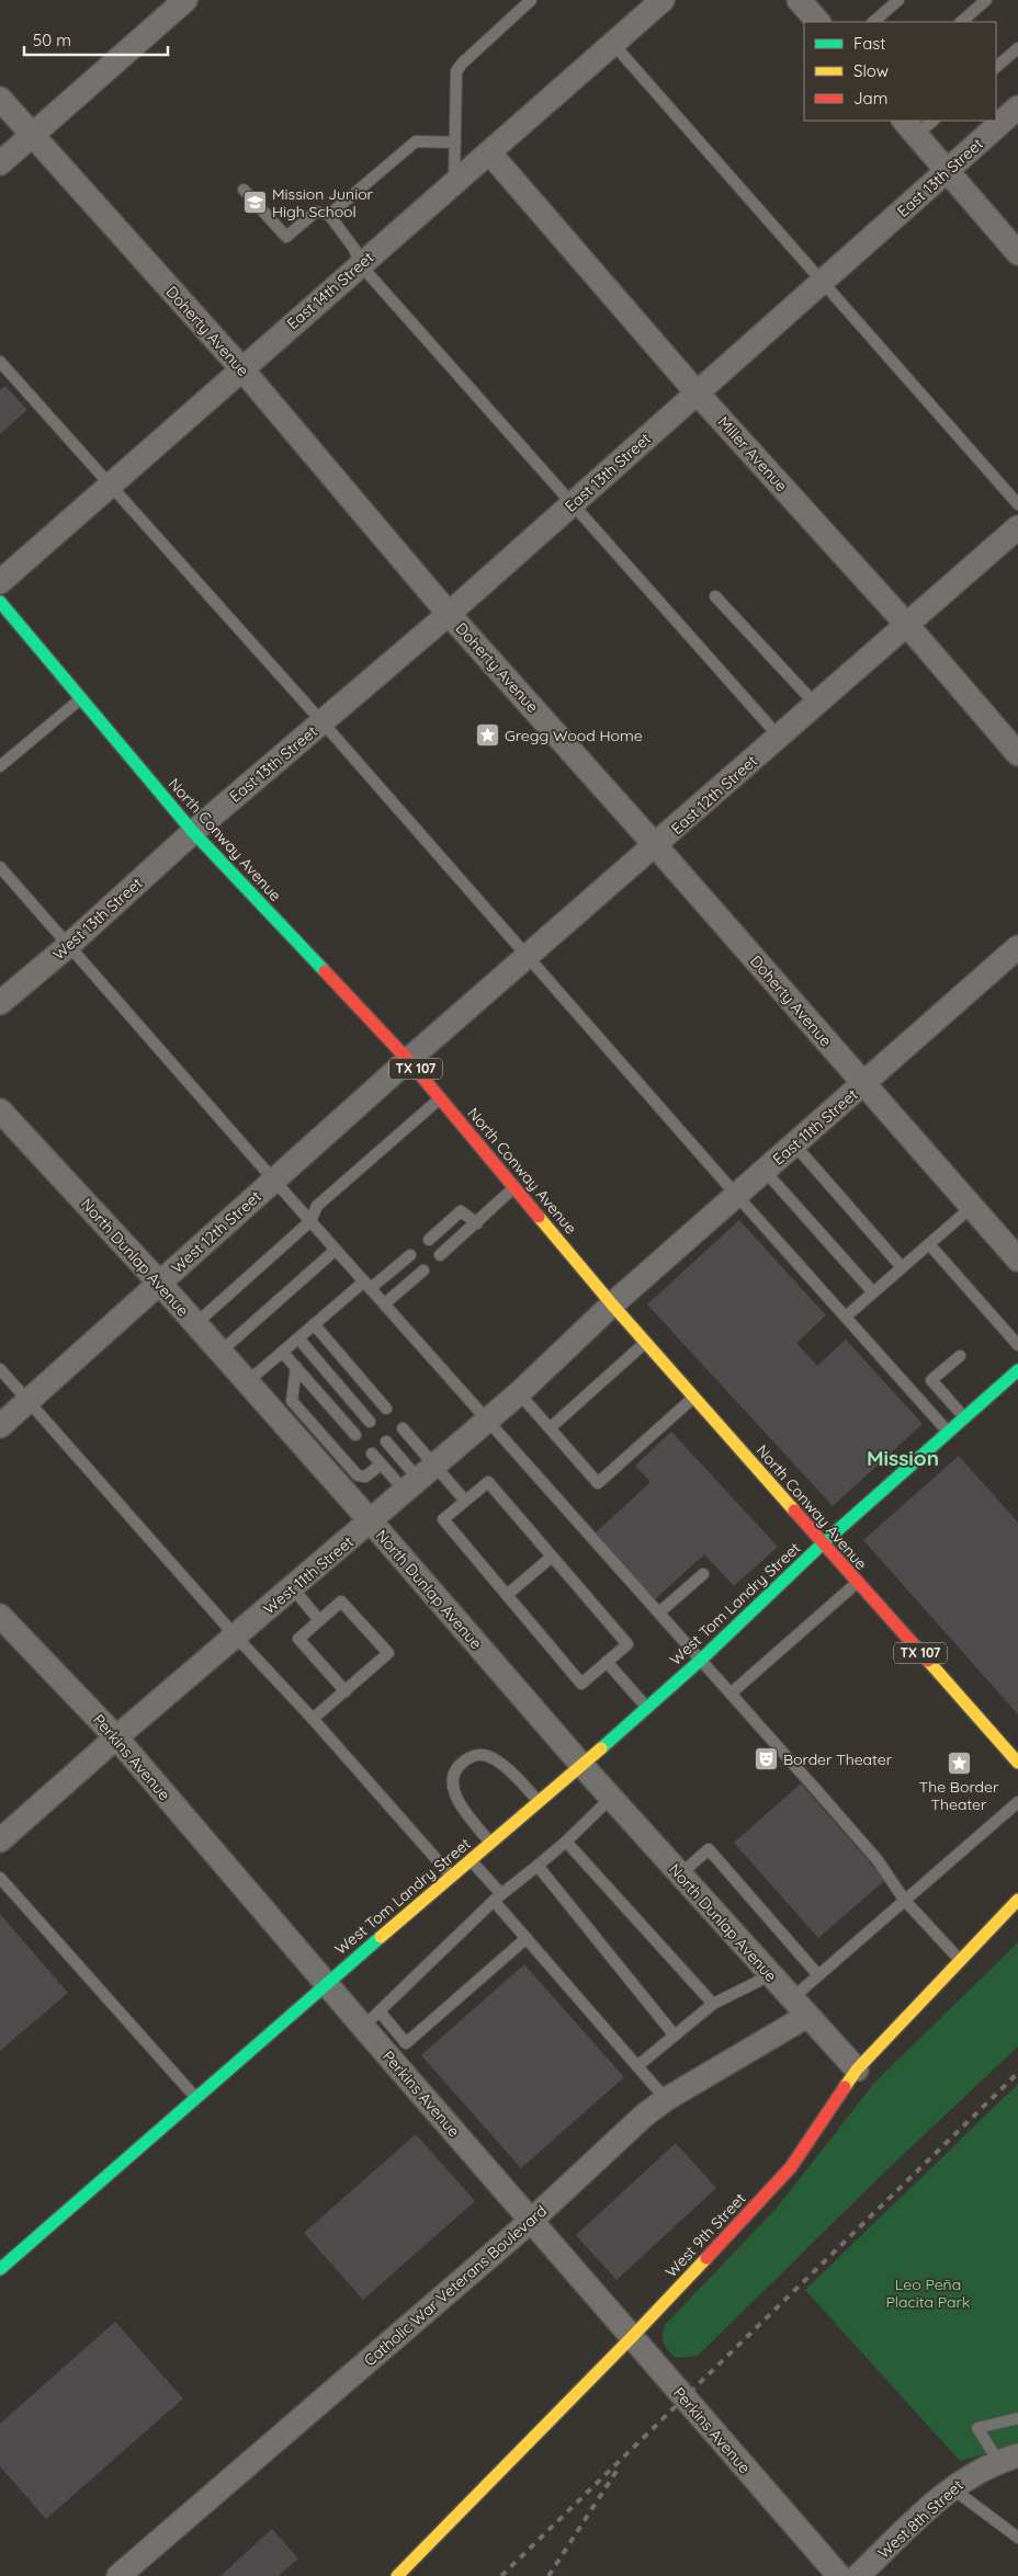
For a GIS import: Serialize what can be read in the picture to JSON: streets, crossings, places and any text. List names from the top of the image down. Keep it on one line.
{"streets":{"main road":["North Conway Avenue","TX 107","West Tom Landry Street","West 9th Street"],"street":["East 13th Street","East 14th Street","Doherty Avenue","Miller Avenue","East 12th Street","West 13th Street","East 11th Street","West 12th Street","North Dunlap Avenue","West 11th Street","Perkins Avenue","Catholic War Veterans Boulevard","West 8th Street"]},"crossings":[["East 13th Street","Doherty Avenue"],["East 13th Street","Miller Avenue"],["East 13th Street","North Conway Avenue"],["East 13th Street","West 13th Street"],["East 14th Street","Doherty Avenue"],["East 14th Street","Miller Avenue"],["Doherty Avenue","East 12th Street"],["Doherty Avenue","East 11th Street"],["Miller Avenue","East 12th Street"],["East 12th Street","North Conway Avenue"],["East 12th Street","West 12th Street"],["North Conway Avenue","West 13th Street"],["North Conway Avenue","East 11th Street"],["North Conway Avenue","West 12th Street"],["North Conway Avenue","West 11th Street"],["North Conway Avenue","West Tom Landry Street"],["East 11th Street","West 11th Street"],["West 12th Street","North Dunlap Avenue"],["North Dunlap Avenue","West 11th Street"],["North Dunlap Avenue","West Tom Landry Street"],["North Dunlap Avenue","West 9th Street"],["North Dunlap Avenue","Catholic War Veterans Boulevard"],["West 11th Street","Perkins Avenue"],["West Tom Landry Street","Perkins Avenue"],["Perkins Avenue","West 9th Street"],["Perkins Avenue","Catholic War Veterans Boulevard"]],"districts":["Mission"],"parks":["Leo Peña Placita Park"],"places":{"school or university":["Mission Junior High School"],"place":["Gregg Wood Home","The Border Theater"],"theatre":["Border Theater"]},"legend":["Fast","Slow","Jam"],"scale_bar":"50 m"}
